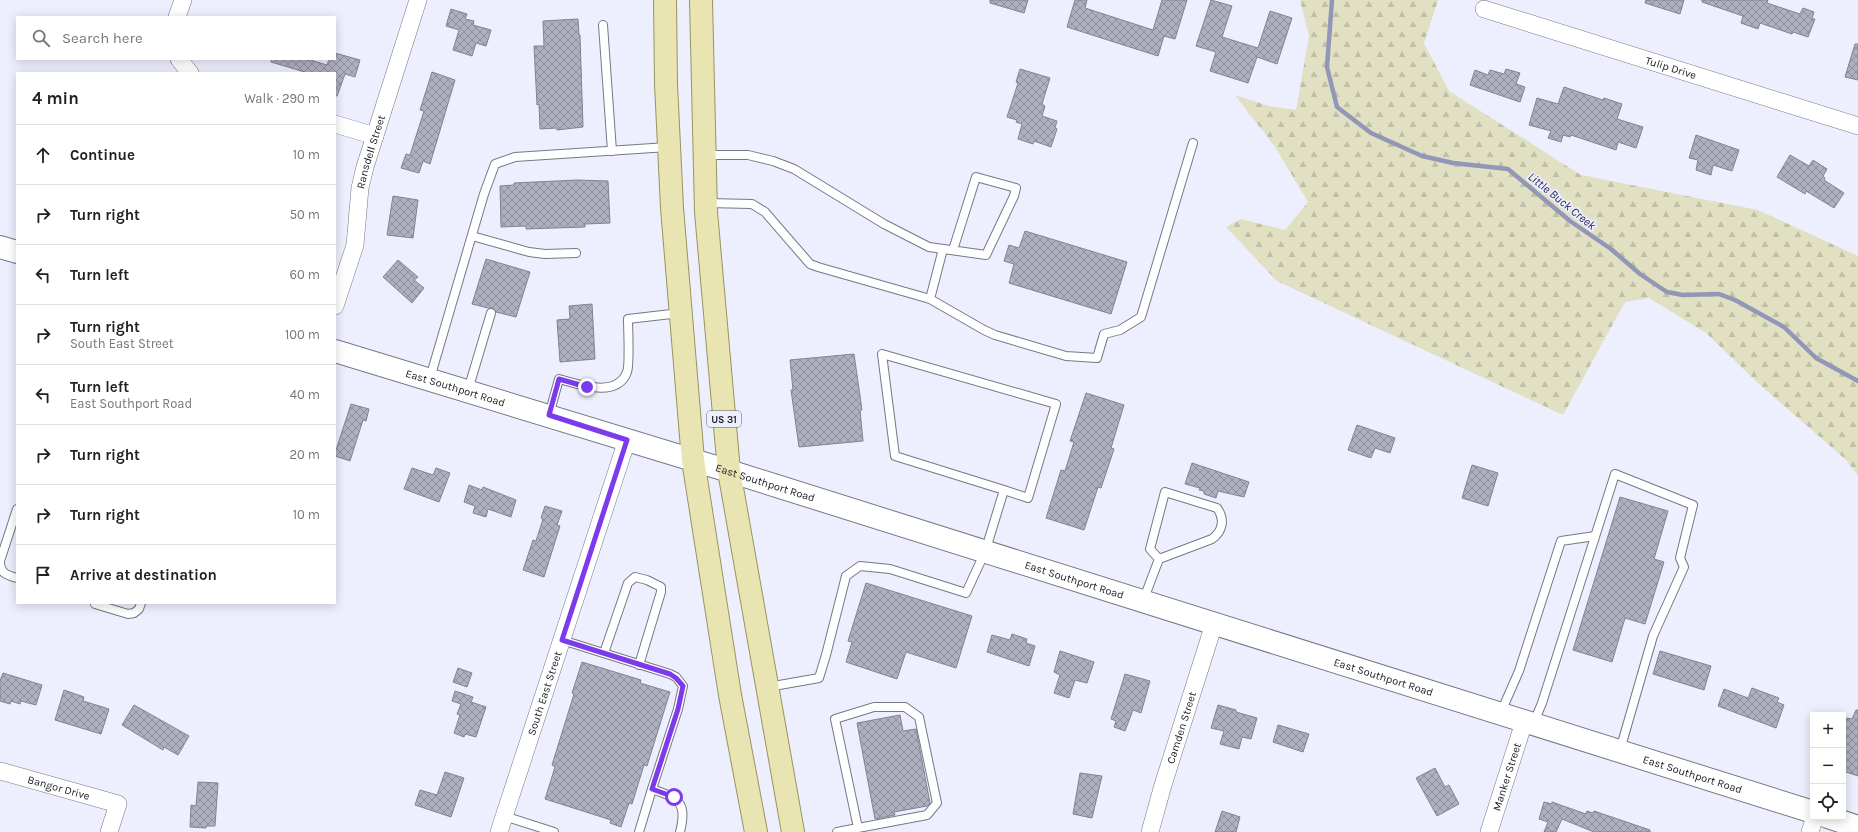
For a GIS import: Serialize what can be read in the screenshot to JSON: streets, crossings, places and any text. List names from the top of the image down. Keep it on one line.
{"streets":{"main road":["East Southport Road","US 31"],"street":["Tulip Drive","Ransdell Street","South East Street","Camden Street","Manker Street","Bangor Drive"]},"crossings":[["East Southport Road","US 31"],["East Southport Road","South East Street"],["East Southport Road","Camden Street"],["East Southport Road","Manker Street"]],"water":["Little Buck Creek"],"page":{"search":"Search here","heading":["4 min","Walk · 290 m"],"list":[["Continue","10 m"],["Turn right","50 m"],["Turn left","60 m"],["Turn right","South East Street","100 m"],["Turn left","East Southport Road","40 m"],["Turn right","20 m"],["Turn right","10 m"],"Arrive at destination"],"map_buttons":["+","−"]}}
